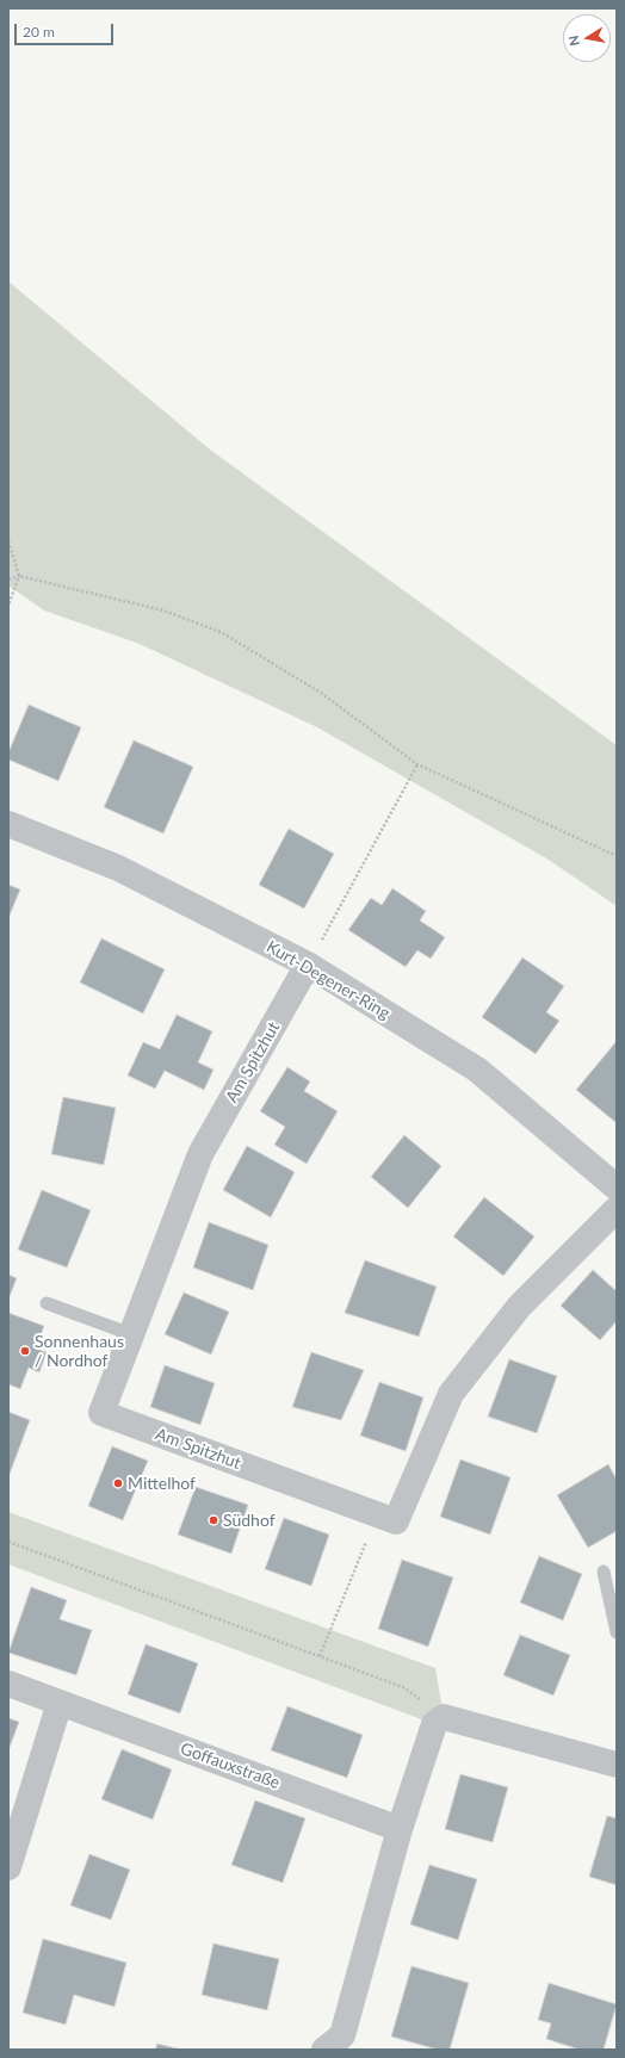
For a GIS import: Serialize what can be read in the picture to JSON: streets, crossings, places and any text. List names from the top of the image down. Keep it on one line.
{"streets":{"street":["Kurt-Degener-Ring","Am Spitzhut","Goffauxstraße"]},"crossings":[["Kurt-Degener-Ring","Am Spitzhut"]],"places":["Sonnenhaus / Nordhof","Mittelhof","Südhof"],"scale_bar":"20 m","north":"left"}
